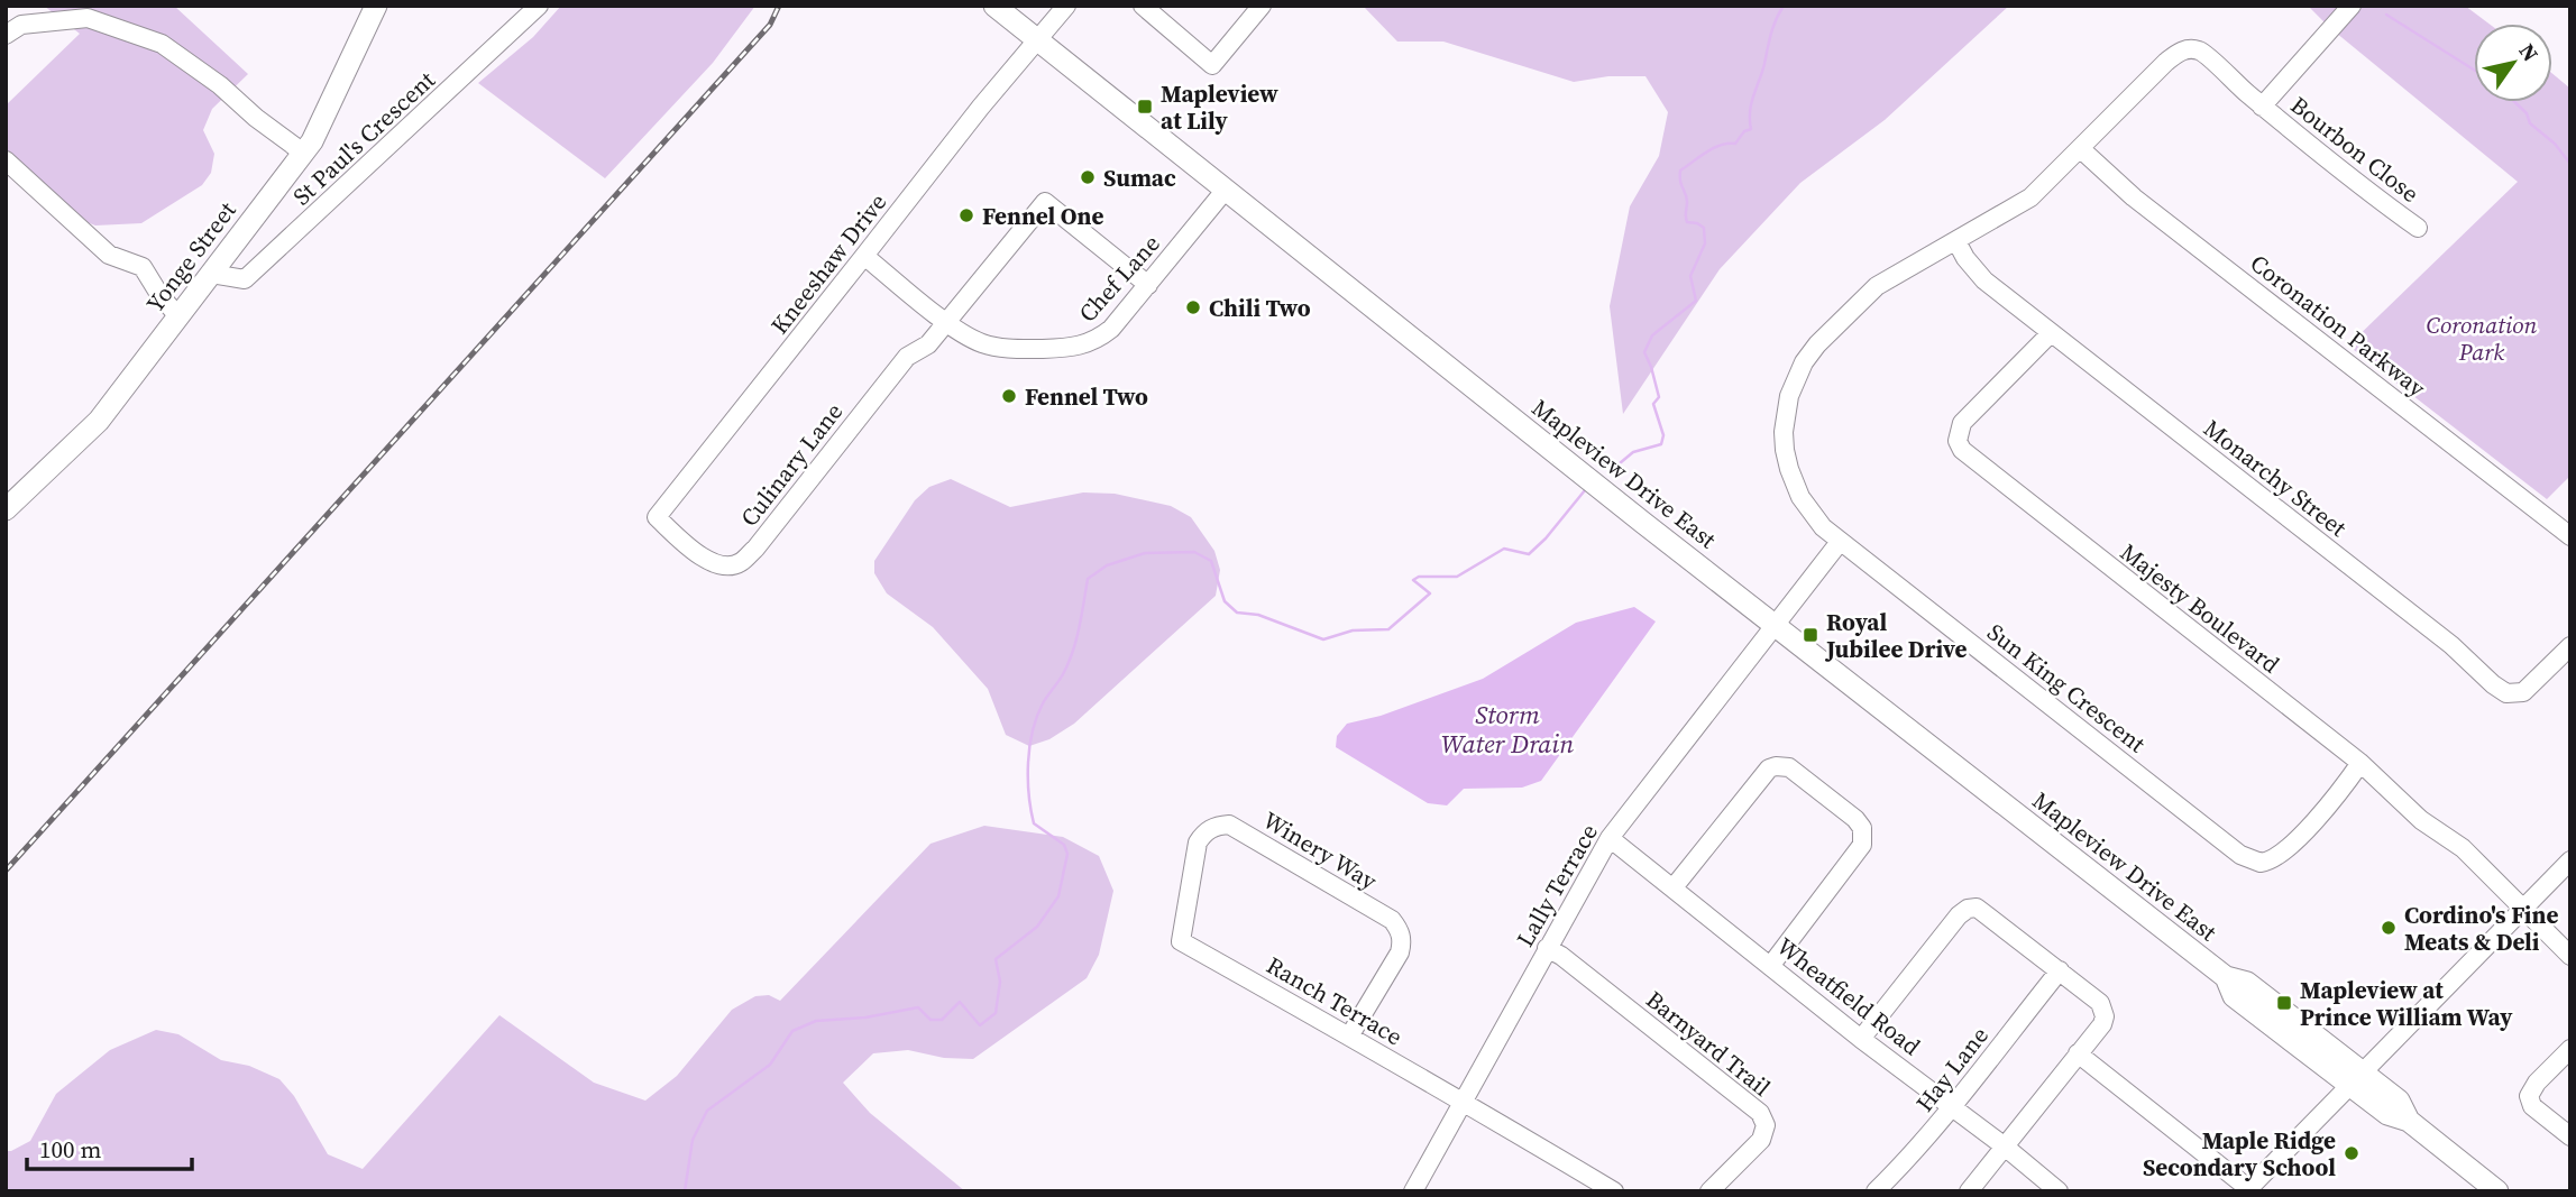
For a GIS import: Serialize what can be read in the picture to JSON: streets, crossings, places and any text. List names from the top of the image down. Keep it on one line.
{"streets":{"main road":["Yonge Street","Mapleview Drive East"],"street":["St Paul's Crescent","Bourbon Close","Kneeshaw Drive","Chef Lane","Coronation Parkway","Culinary Lane","Monarchy Street","Majesty Boulevard","Sun King Crescent","Winery Way","Lally Terrace","Wheatfield Road","Ranch Terrace","Barnyard Trail","Hay Lane"]},"crossings":[["St Paul's Crescent","Yonge Street"],["Bourbon Close","Sun King Crescent"],["Kneeshaw Drive","Chef Lane"],["Kneeshaw Drive","Culinary Lane"],["Kneeshaw Drive","Mapleview Drive East"],["Chef Lane","Culinary Lane"],["Chef Lane","Mapleview Drive East"],["Coronation Parkway","Sun King Crescent"],["Mapleview Drive East","Lally Terrace"],["Monarchy Street","Majesty Boulevard"],["Monarchy Street","Sun King Crescent"],["Majesty Boulevard","Sun King Crescent"],["Winery Way","Ranch Terrace"],["Lally Terrace","Wheatfield Road"],["Lally Terrace","Ranch Terrace"],["Lally Terrace","Barnyard Trail"],["Wheatfield Road","Hay Lane"]],"water":["Storm Water Drain"],"parks":["Coronation Park"],"places":{"transit":["Mapleview at Lily","Royal Jubilee Drive","Mapleview at Prince William Way"],"other":["Sumac","Fennel One","Chili Two","Fennel Two","Cordino's Fine Meats & Deli","Maple Ridge Secondary School"]},"scale_bar":"100 m","north":"top right"}
